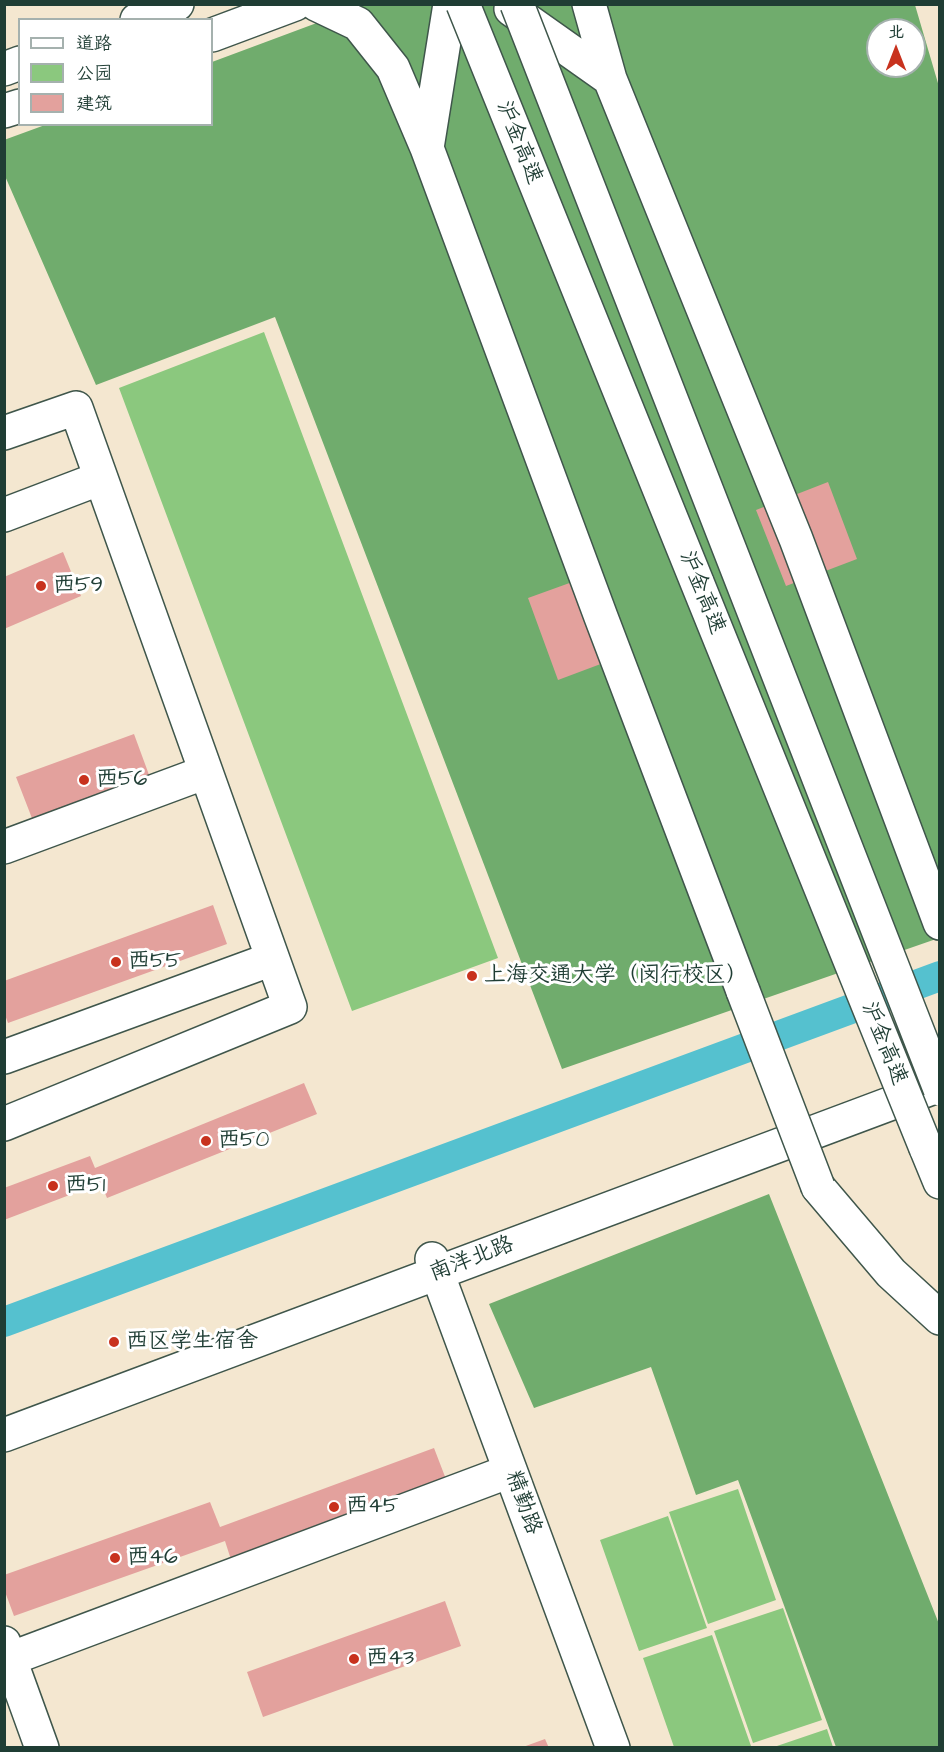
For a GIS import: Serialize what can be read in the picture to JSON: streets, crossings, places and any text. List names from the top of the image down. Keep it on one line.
{"streets":{"main road":["沪金高速","南洋北路","精勤路"]},"crossings":[["沪金高速","南洋北路"],["南洋北路","精勤路"]],"places":["西59","西56","西55","上海交通大学（闵行校区）","西50","西51","西区学生宿舍","西45","西46","西43"],"legend":["道路","公园","建筑"],"north":"top"}
